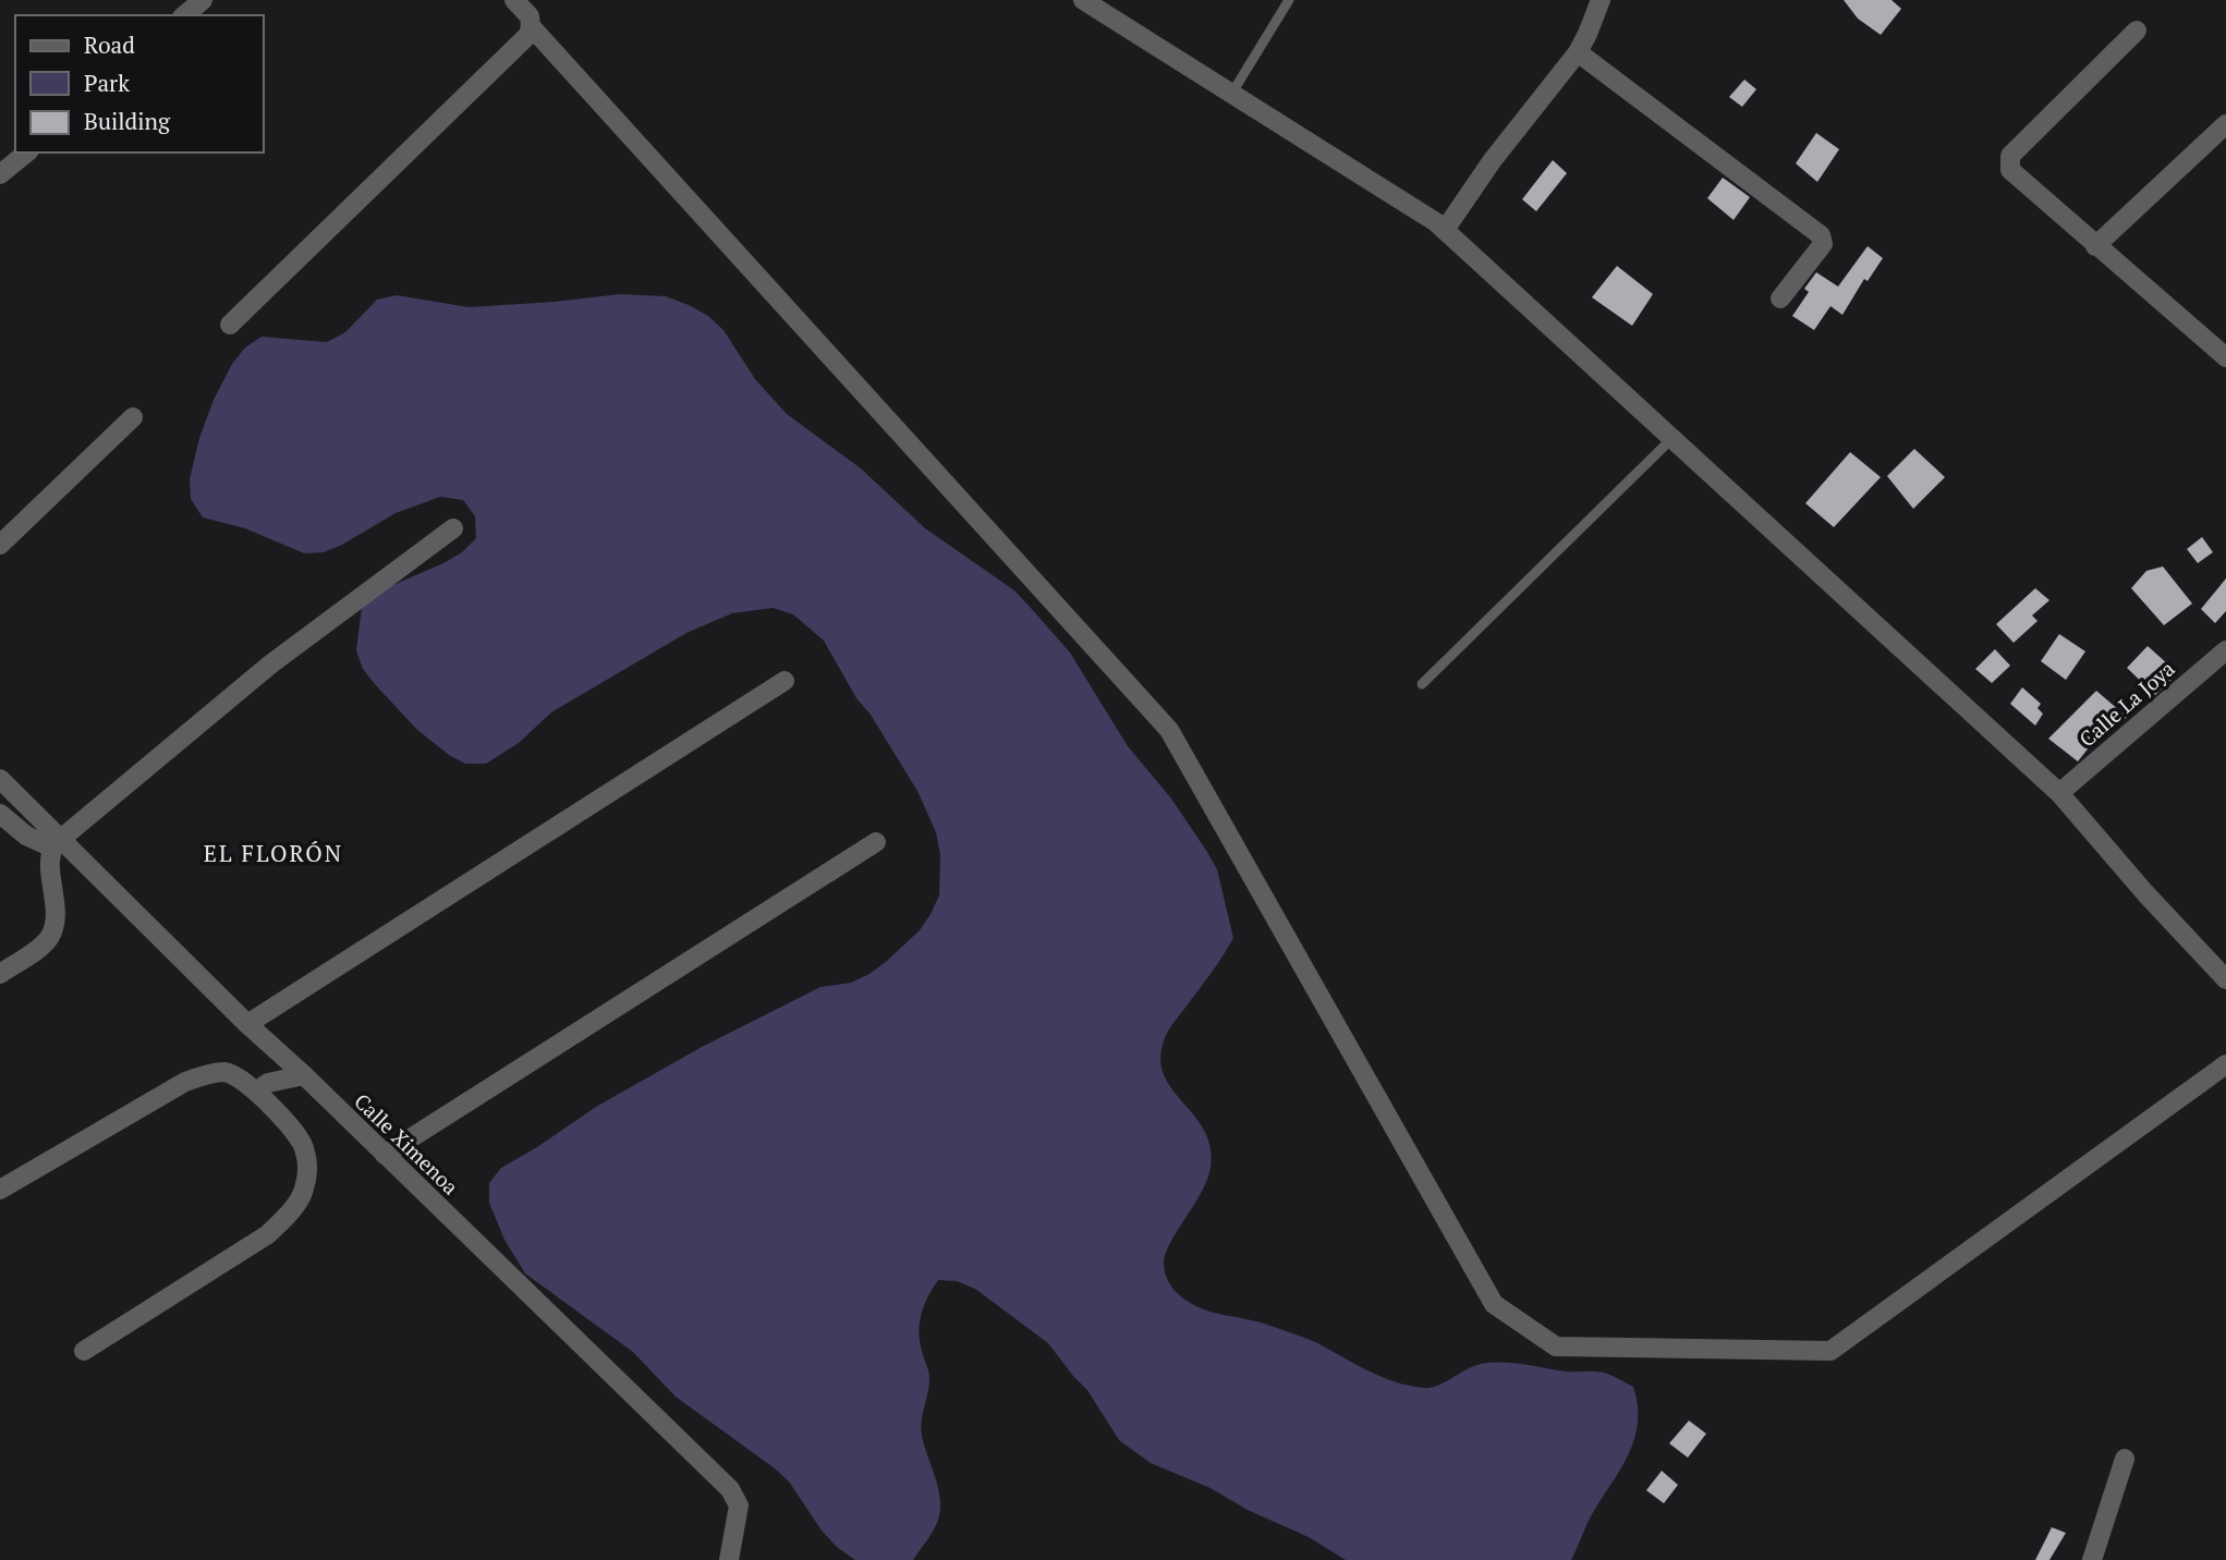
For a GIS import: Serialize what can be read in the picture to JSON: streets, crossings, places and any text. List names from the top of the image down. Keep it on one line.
{"streets":{"street":["Calle La Joya","Calle Ximenoa"]},"districts":["EL FLORÓN"],"legend":["Road","Park","Building"]}
